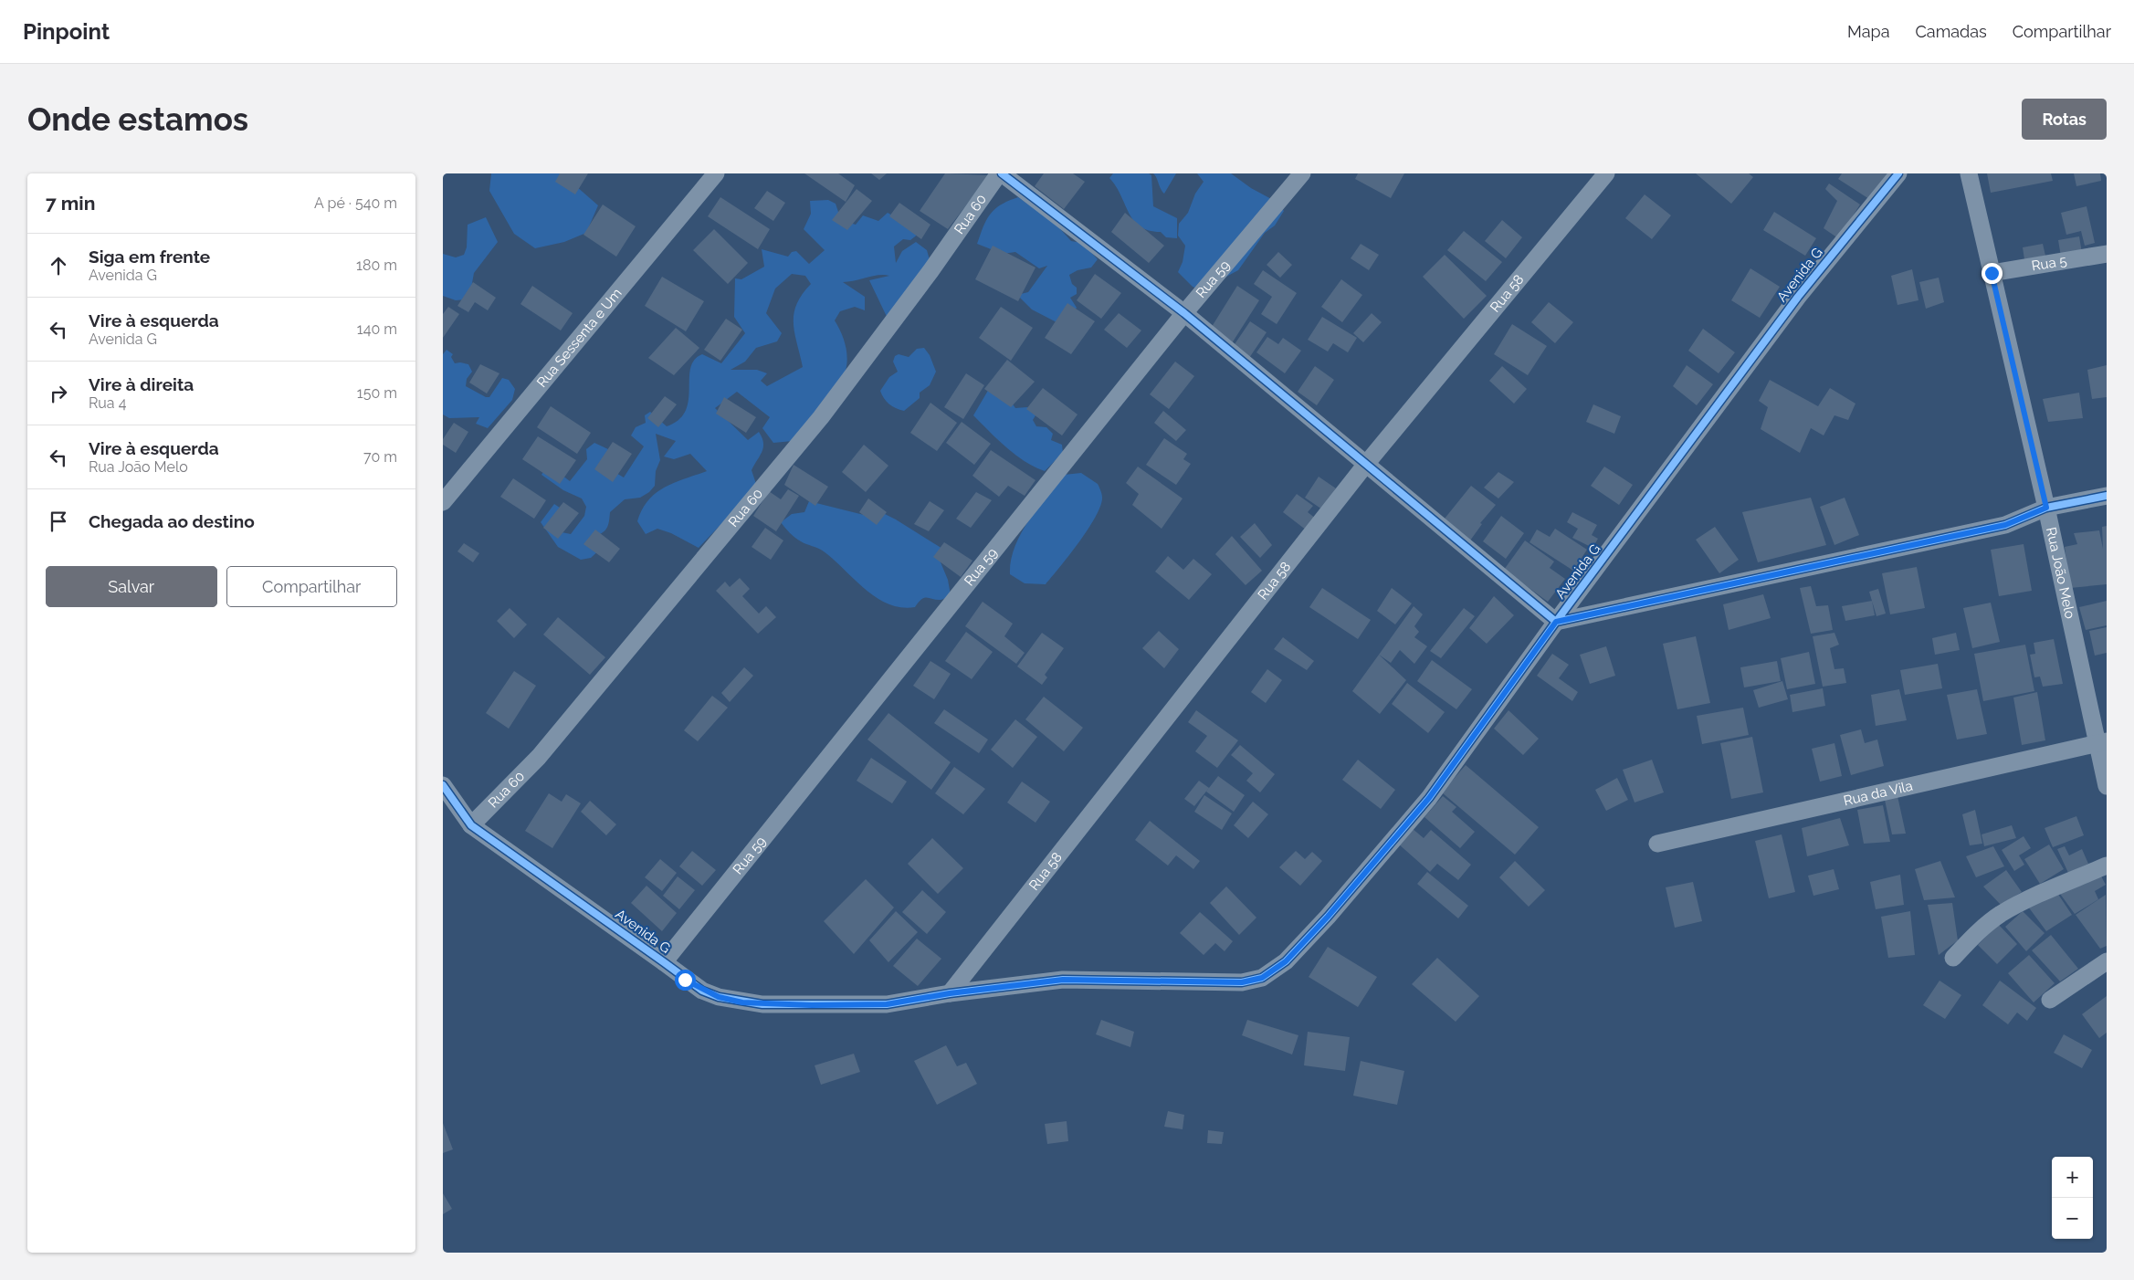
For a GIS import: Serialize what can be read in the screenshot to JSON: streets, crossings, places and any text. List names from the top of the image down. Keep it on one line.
{"streets":{"street":["Rua 60","Rua 5","Avenida G","Rua 59","Rua 58","Rua Sessenta e Um","Rua João Melo","Rua da Vila"]},"crossings":[["Rua 60","Avenida G"],["Rua 5","Rua João Melo"],["Avenida G","Rua 59"],["Avenida G","Rua 58"],["Rua João Melo","Rua da Vila"]],"page":{"header":"Pinpoint","nav":["Mapa","Camadas","Compartilhar"],"buttons":["Rotas",["Salvar","Compartilhar"]],"title":"Onde estamos","heading":["7 min","A pé · 540 m"],"list":[["Siga em frente","Avenida G","180 m"],["Vire à esquerda","Avenida G","140 m"],["Vire à direita","Rua 4","150 m"],["Vire à esquerda","Rua João Melo","70 m"],"Chegada ao destino"],"map_buttons":["+","−"]}}
